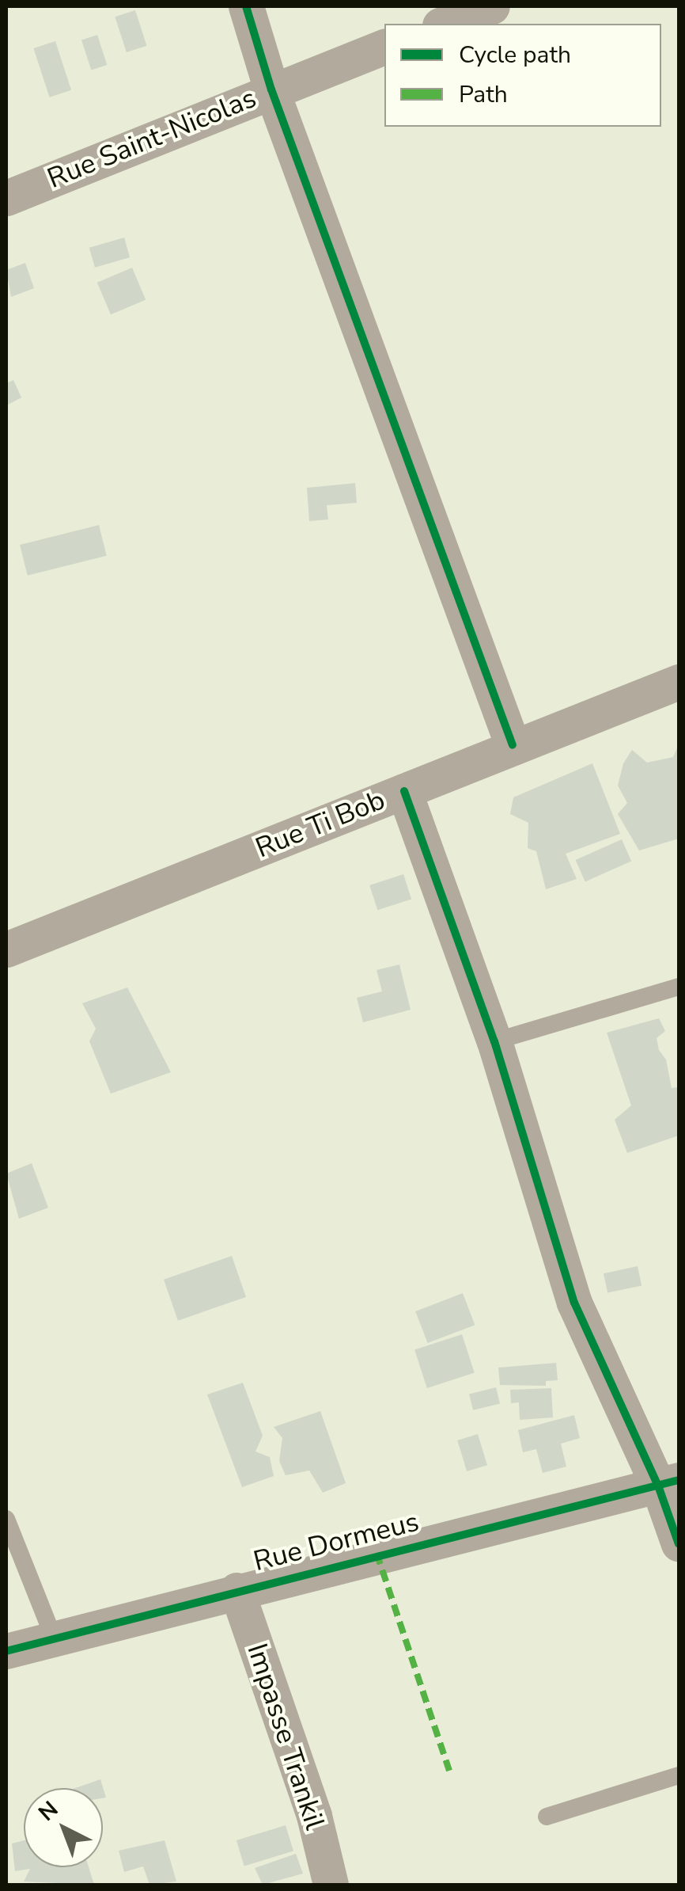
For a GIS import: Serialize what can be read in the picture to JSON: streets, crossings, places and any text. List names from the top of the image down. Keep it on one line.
{"streets":{"street":["Rue Saint-Nicolas","Rue Ti Bob","Rue Dormeus","Impasse Trankil"]},"crossings":[["Rue Dormeus","Impasse Trankil"]],"legend":["Cycle path","Path"],"north":"top left"}
